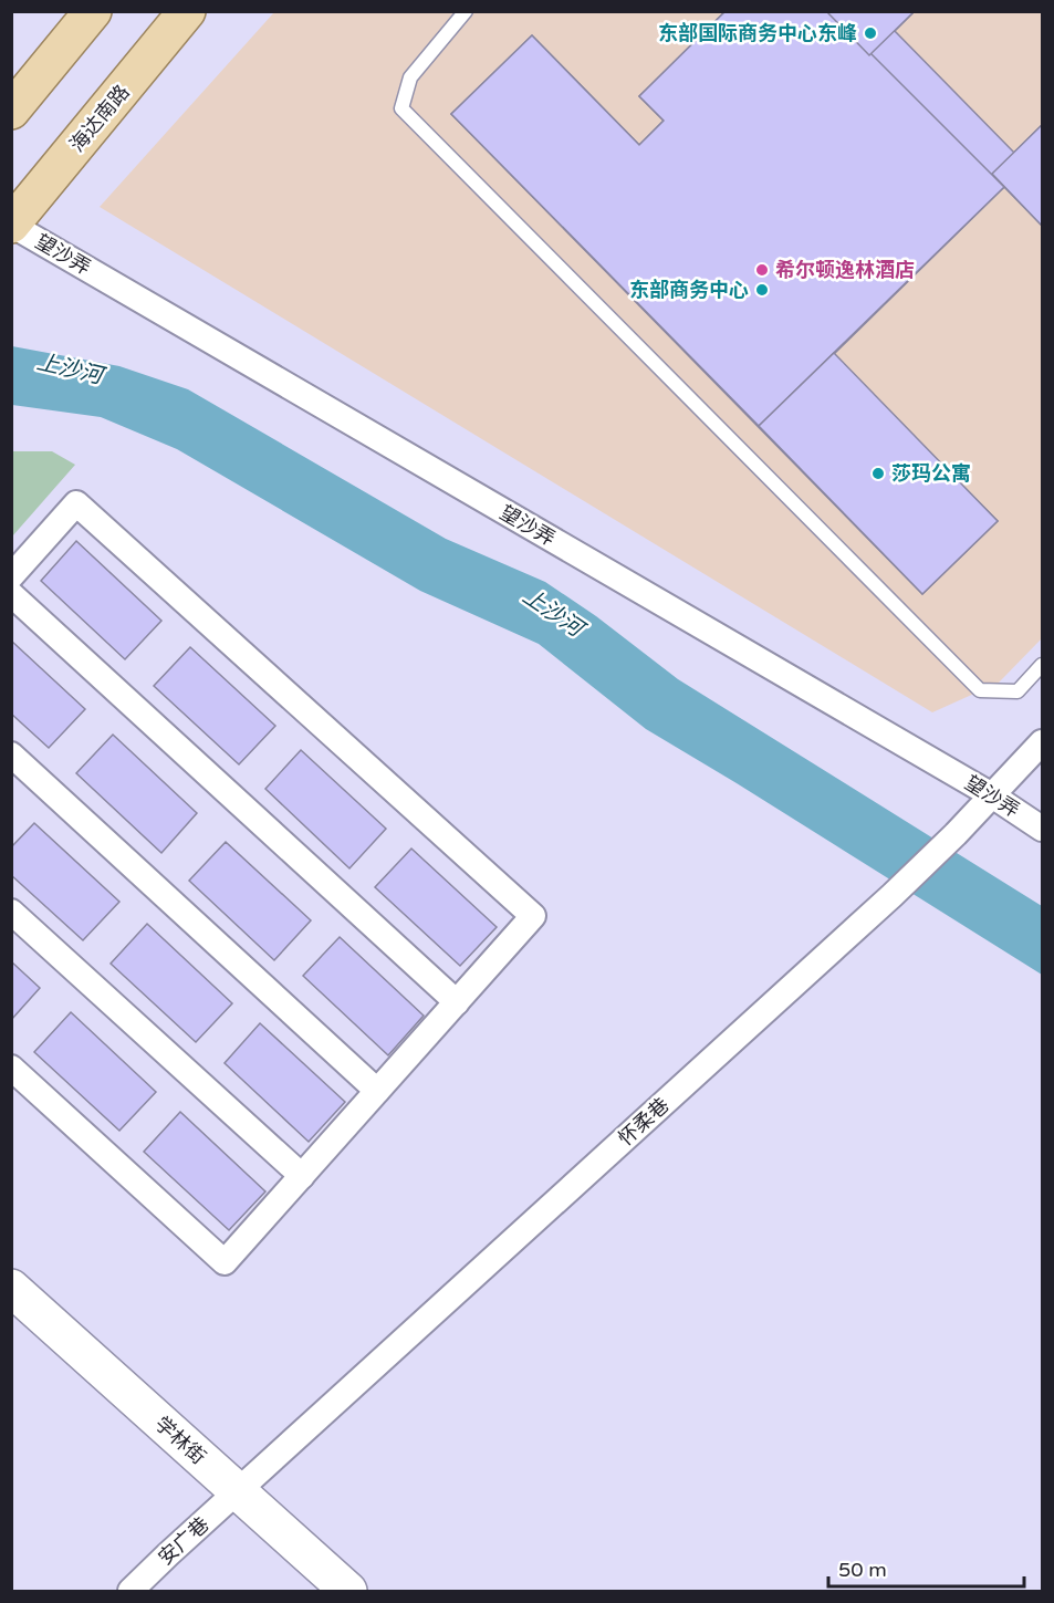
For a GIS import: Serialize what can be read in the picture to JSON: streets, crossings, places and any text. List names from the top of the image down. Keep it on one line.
{"streets":{"main road":["海达南路","学林街"],"street":["望沙弄","怀柔巷","安广巷"]},"crossings":[["海达南路","望沙弄"],["望沙弄","怀柔巷"],["怀柔巷","学林街"],["怀柔巷","安广巷"],["学林街","安广巷"]],"water":["上沙河"],"places":["东部国际商务中心东峰","希尔顿逸林酒店","东部商务中心","莎玛公寓"],"scale_bar":"50 m"}
